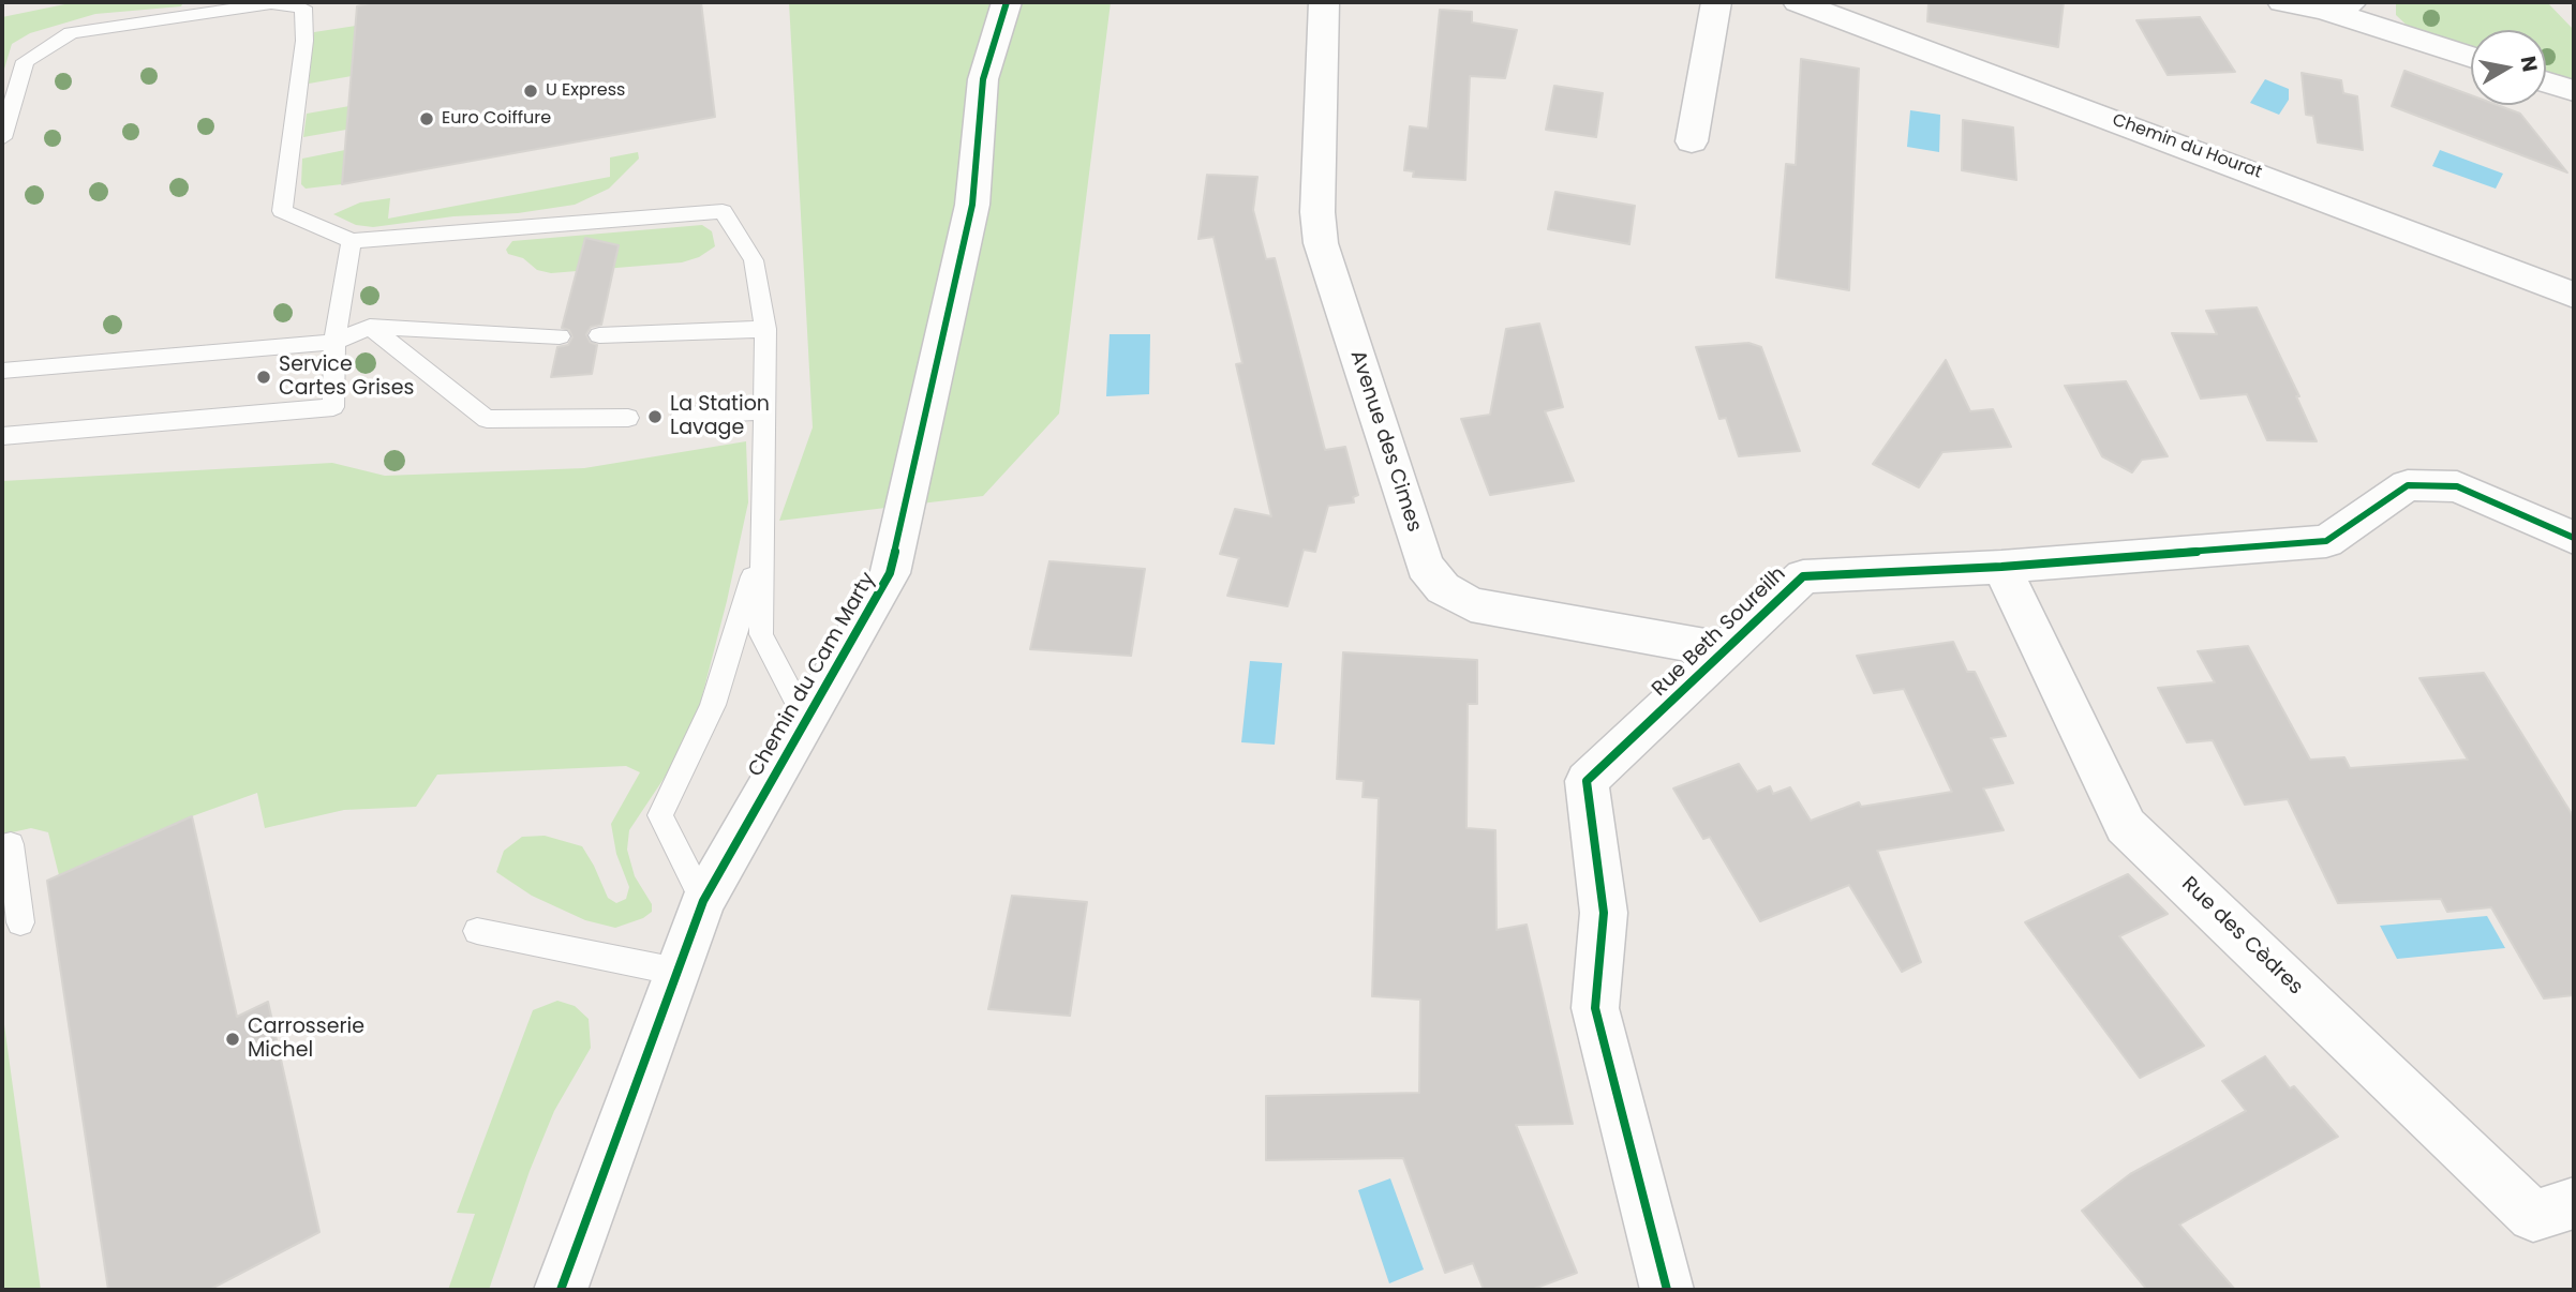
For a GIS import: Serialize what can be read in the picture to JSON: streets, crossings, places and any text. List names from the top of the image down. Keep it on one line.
{"streets":{"street":["Chemin du Hourat","Avenue des Cimes","Rue Beth Soureilh","Chemin du Cam Marty","Rue des Cèdres"]},"crossings":[["Avenue des Cimes","Rue Beth Soureilh"],["Rue Beth Soureilh","Rue des Cèdres"]],"places":["U Express","Euro Coiffure","Service Cartes Grises","La Station Lavage","Carrosserie Michel"],"north":"right"}
